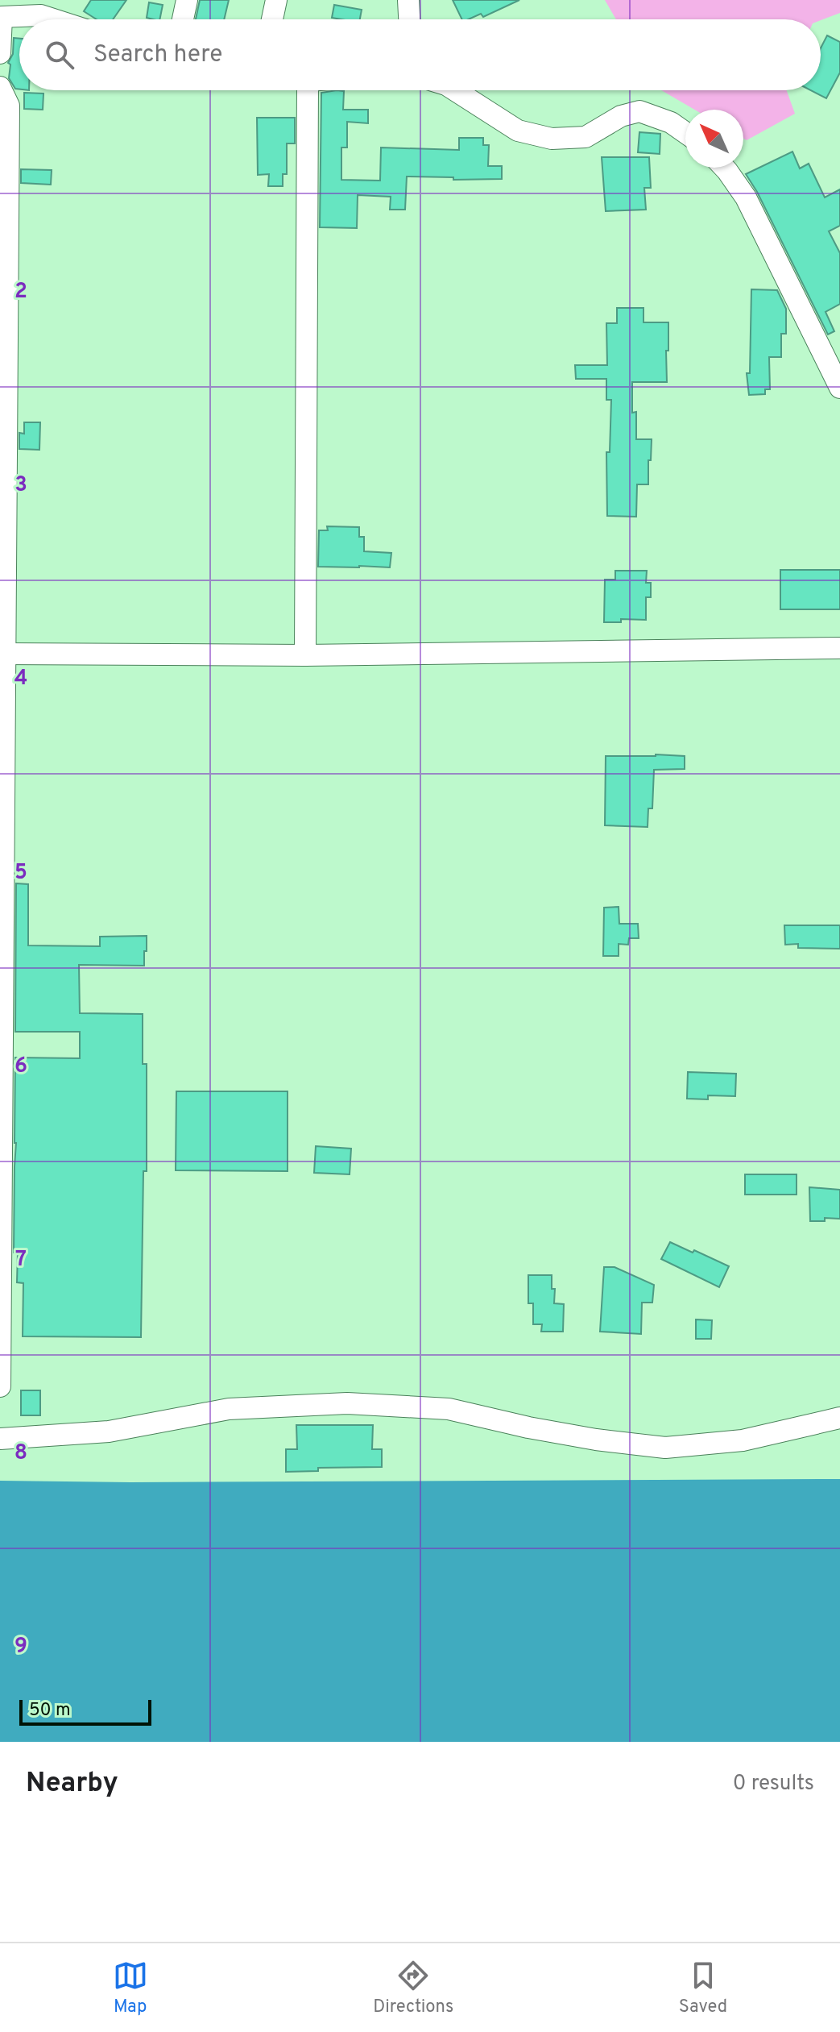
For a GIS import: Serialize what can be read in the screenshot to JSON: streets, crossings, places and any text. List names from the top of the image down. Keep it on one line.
{"scale_bar":"50 m","north":"top left","page":{"search":"Search here","scale":"50 m","heading":["Nearby","0 results"],"nav":["Map","Directions","Saved"]},"grid":{"rows":["2","3","4","5","6","7","8","9"]}}
